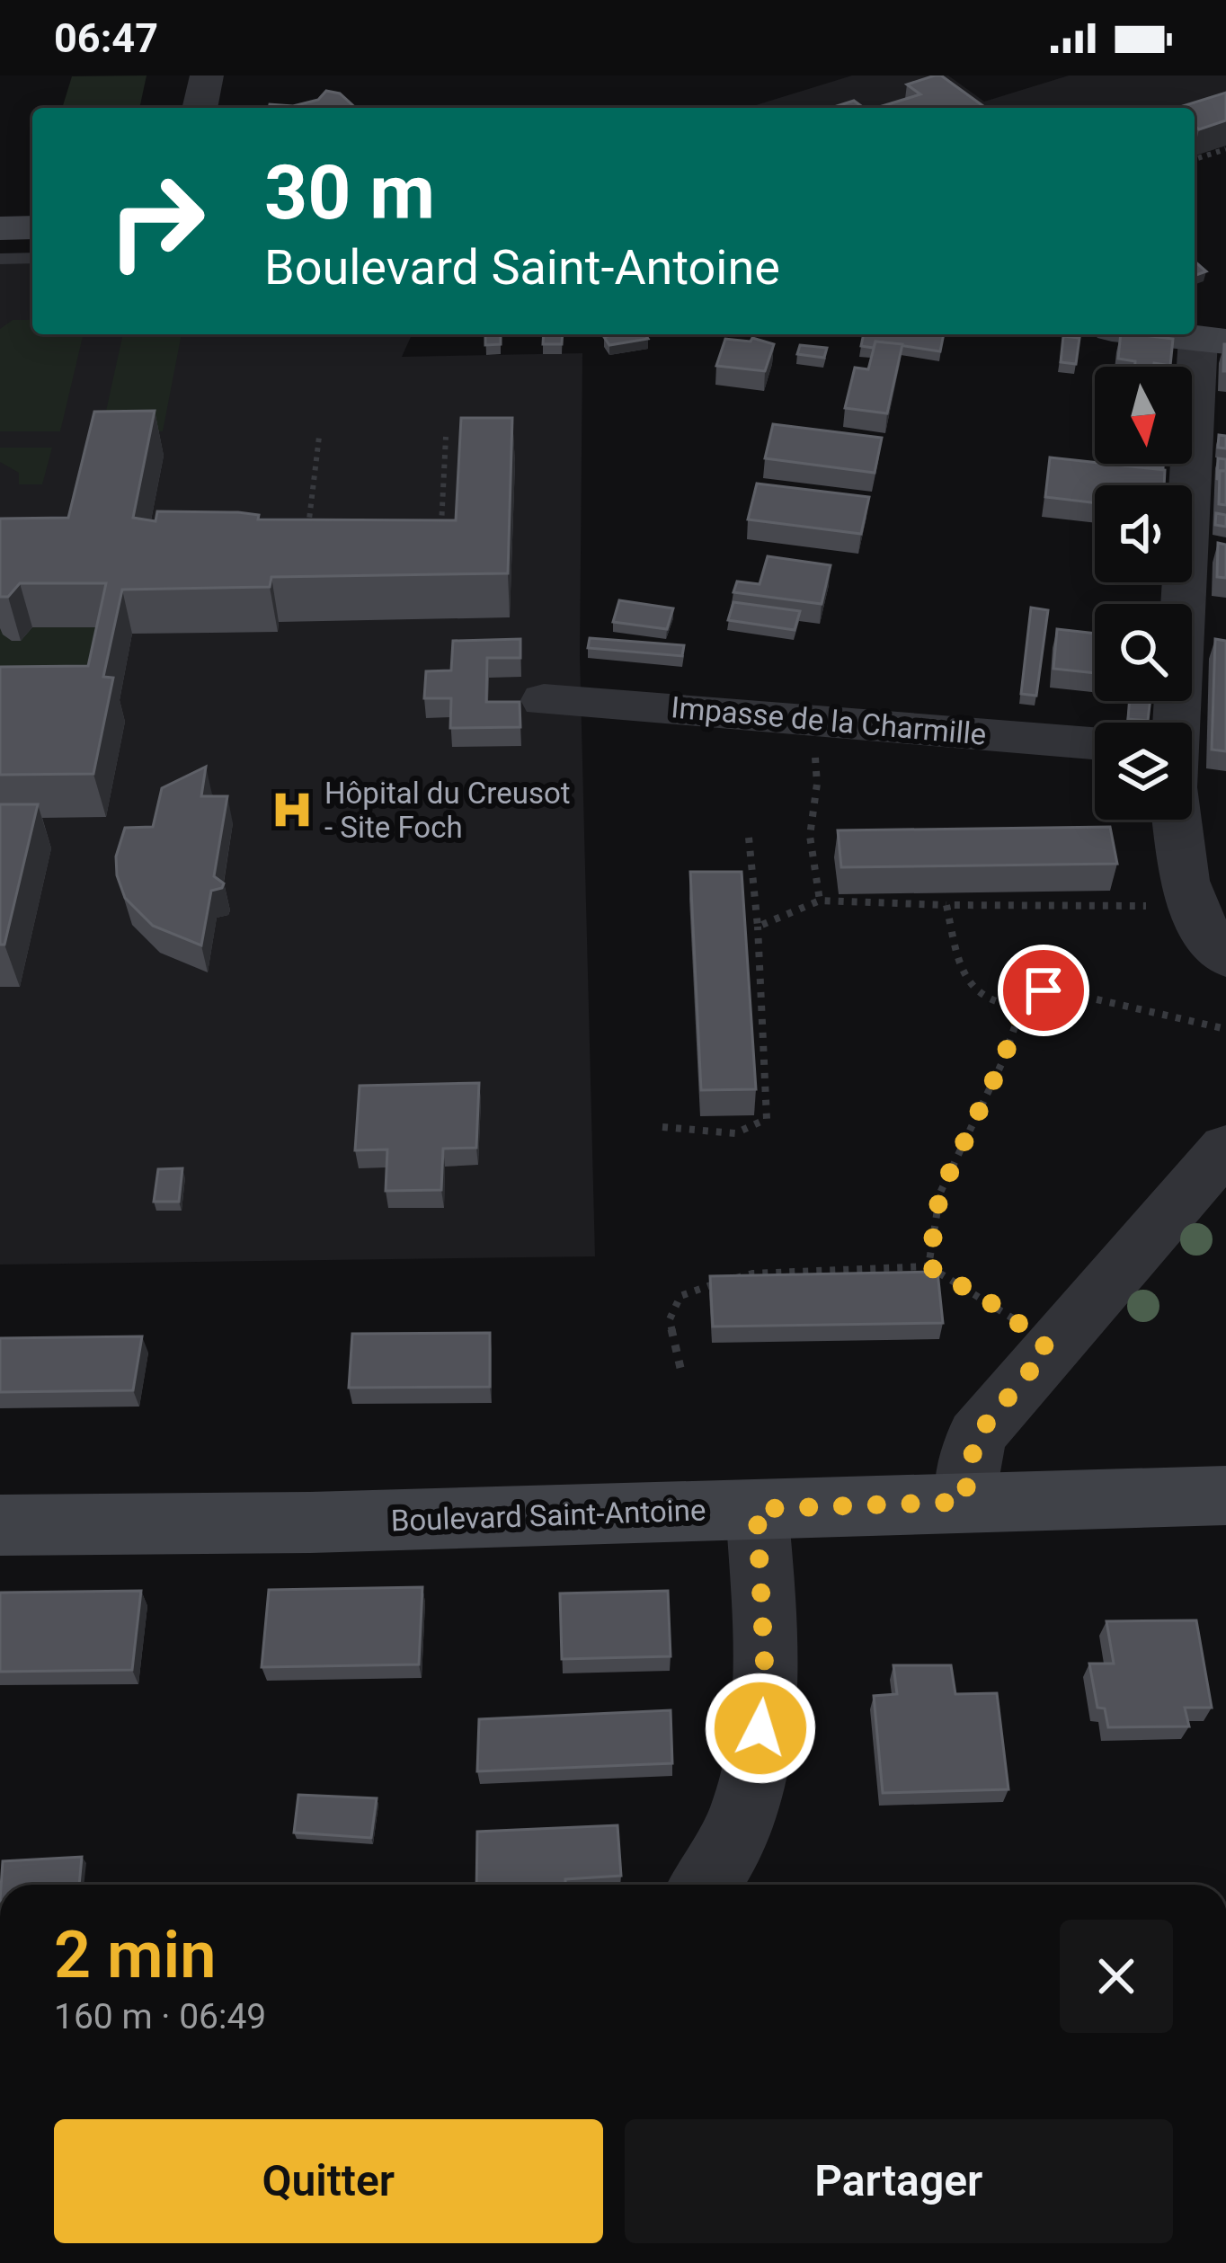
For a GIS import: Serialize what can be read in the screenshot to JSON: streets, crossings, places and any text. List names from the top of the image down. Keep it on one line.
{"streets":{"street":["Impasse de la Charmille","Boulevard Saint-Antoine"]},"places":{"hospital":["Hôpital du Creusot - Site Foch"]},"north":"bottom","page":{"status":"06:47","turn":["30 m","Boulevard Saint-Antoine"],"heading":["2 min","160 m · 06:49"],"buttons":["Quitter","Partager"]}}
